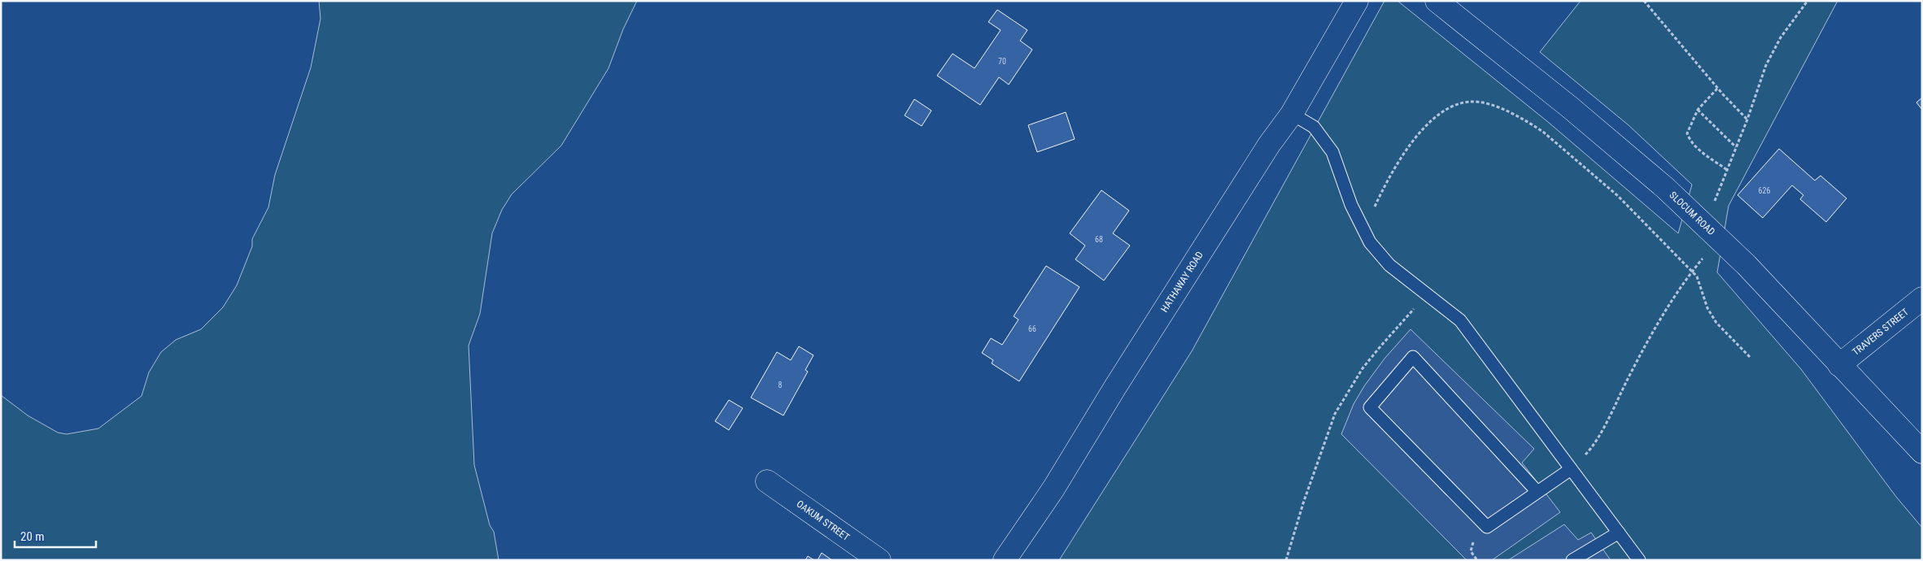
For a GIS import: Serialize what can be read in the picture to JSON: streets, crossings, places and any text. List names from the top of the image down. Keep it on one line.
{"streets":{"main road":["SLOCUM ROAD","HATHAWAY ROAD","TRAVERS STREET","OAKUM STREET"]},"crossings":[["SLOCUM ROAD","TRAVERS STREET"]],"house_numbers":["70","626","68","66","8"],"scale_bar":"20 m"}
